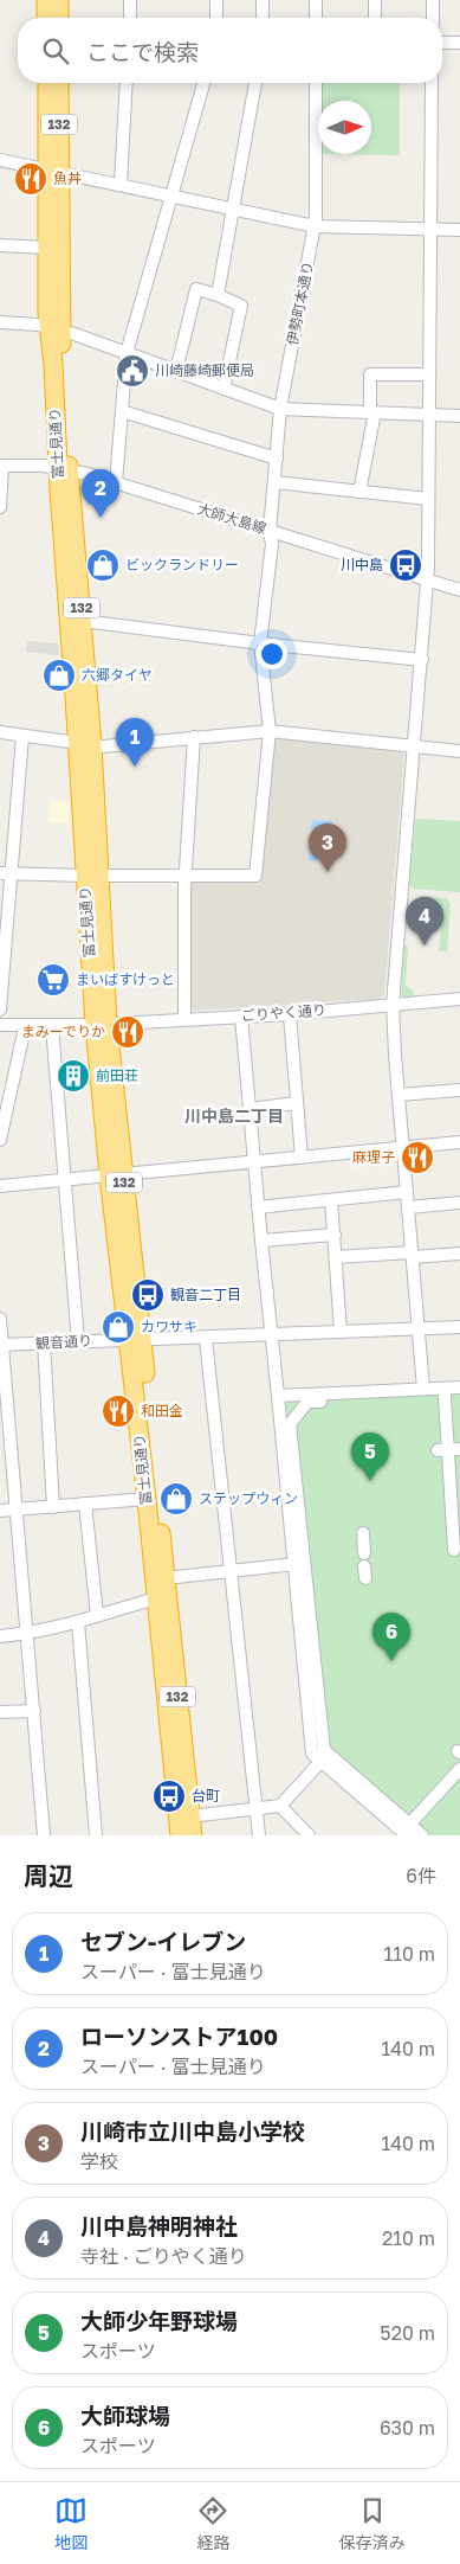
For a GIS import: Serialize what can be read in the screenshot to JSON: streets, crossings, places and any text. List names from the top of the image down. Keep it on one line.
{"streets":{"highway":["132","富士見通り"],"street":["伊勢町本通り","大師大島線","ごりやく通り","観音通り"]},"crossings":[["伊勢町本通り","大師大島線"],["富士見通り","大師大島線"],["富士見通り","ごりやく通り"],["富士見通り","観音通り"]],"districts":["川中島二丁目"],"places":{"restaurant":["魚丼","まみーでりか","麻理子","和田金"],"public building":["川崎藤崎郵便局"],"shop":["ビックランドリー","六郷タイヤ","カワサキ","ステップウィン"],"bus stop":["川中島","観音二丁目","台町"],"supermarket":["まいばすけっと"],"building":["前田荘"]},"north":"right","page":{"search":"ここで検索","pins":["2","1","3","4","5","6"],"heading":["周辺","6件"],"list":[{"mark":"1","name":"セブン-イレブン","note":"スーパー · 富士見通り","value":"110 m"},{"mark":"2","name":"ローソンストア100","note":"スーパー · 富士見通り","value":"140 m"},{"mark":"3","name":"川崎市立川中島小学校","note":"学校","value":"140 m"},{"mark":"4","name":"川中島神明神社","note":"寺社 · ごりやく通り","value":"210 m"},{"mark":"5","name":"大師少年野球場","note":"スポーツ","value":"520 m"},{"mark":"6","name":"大師球場","note":"スポーツ","value":"630 m"}],"nav":["地図","経路","保存済み"]}}
